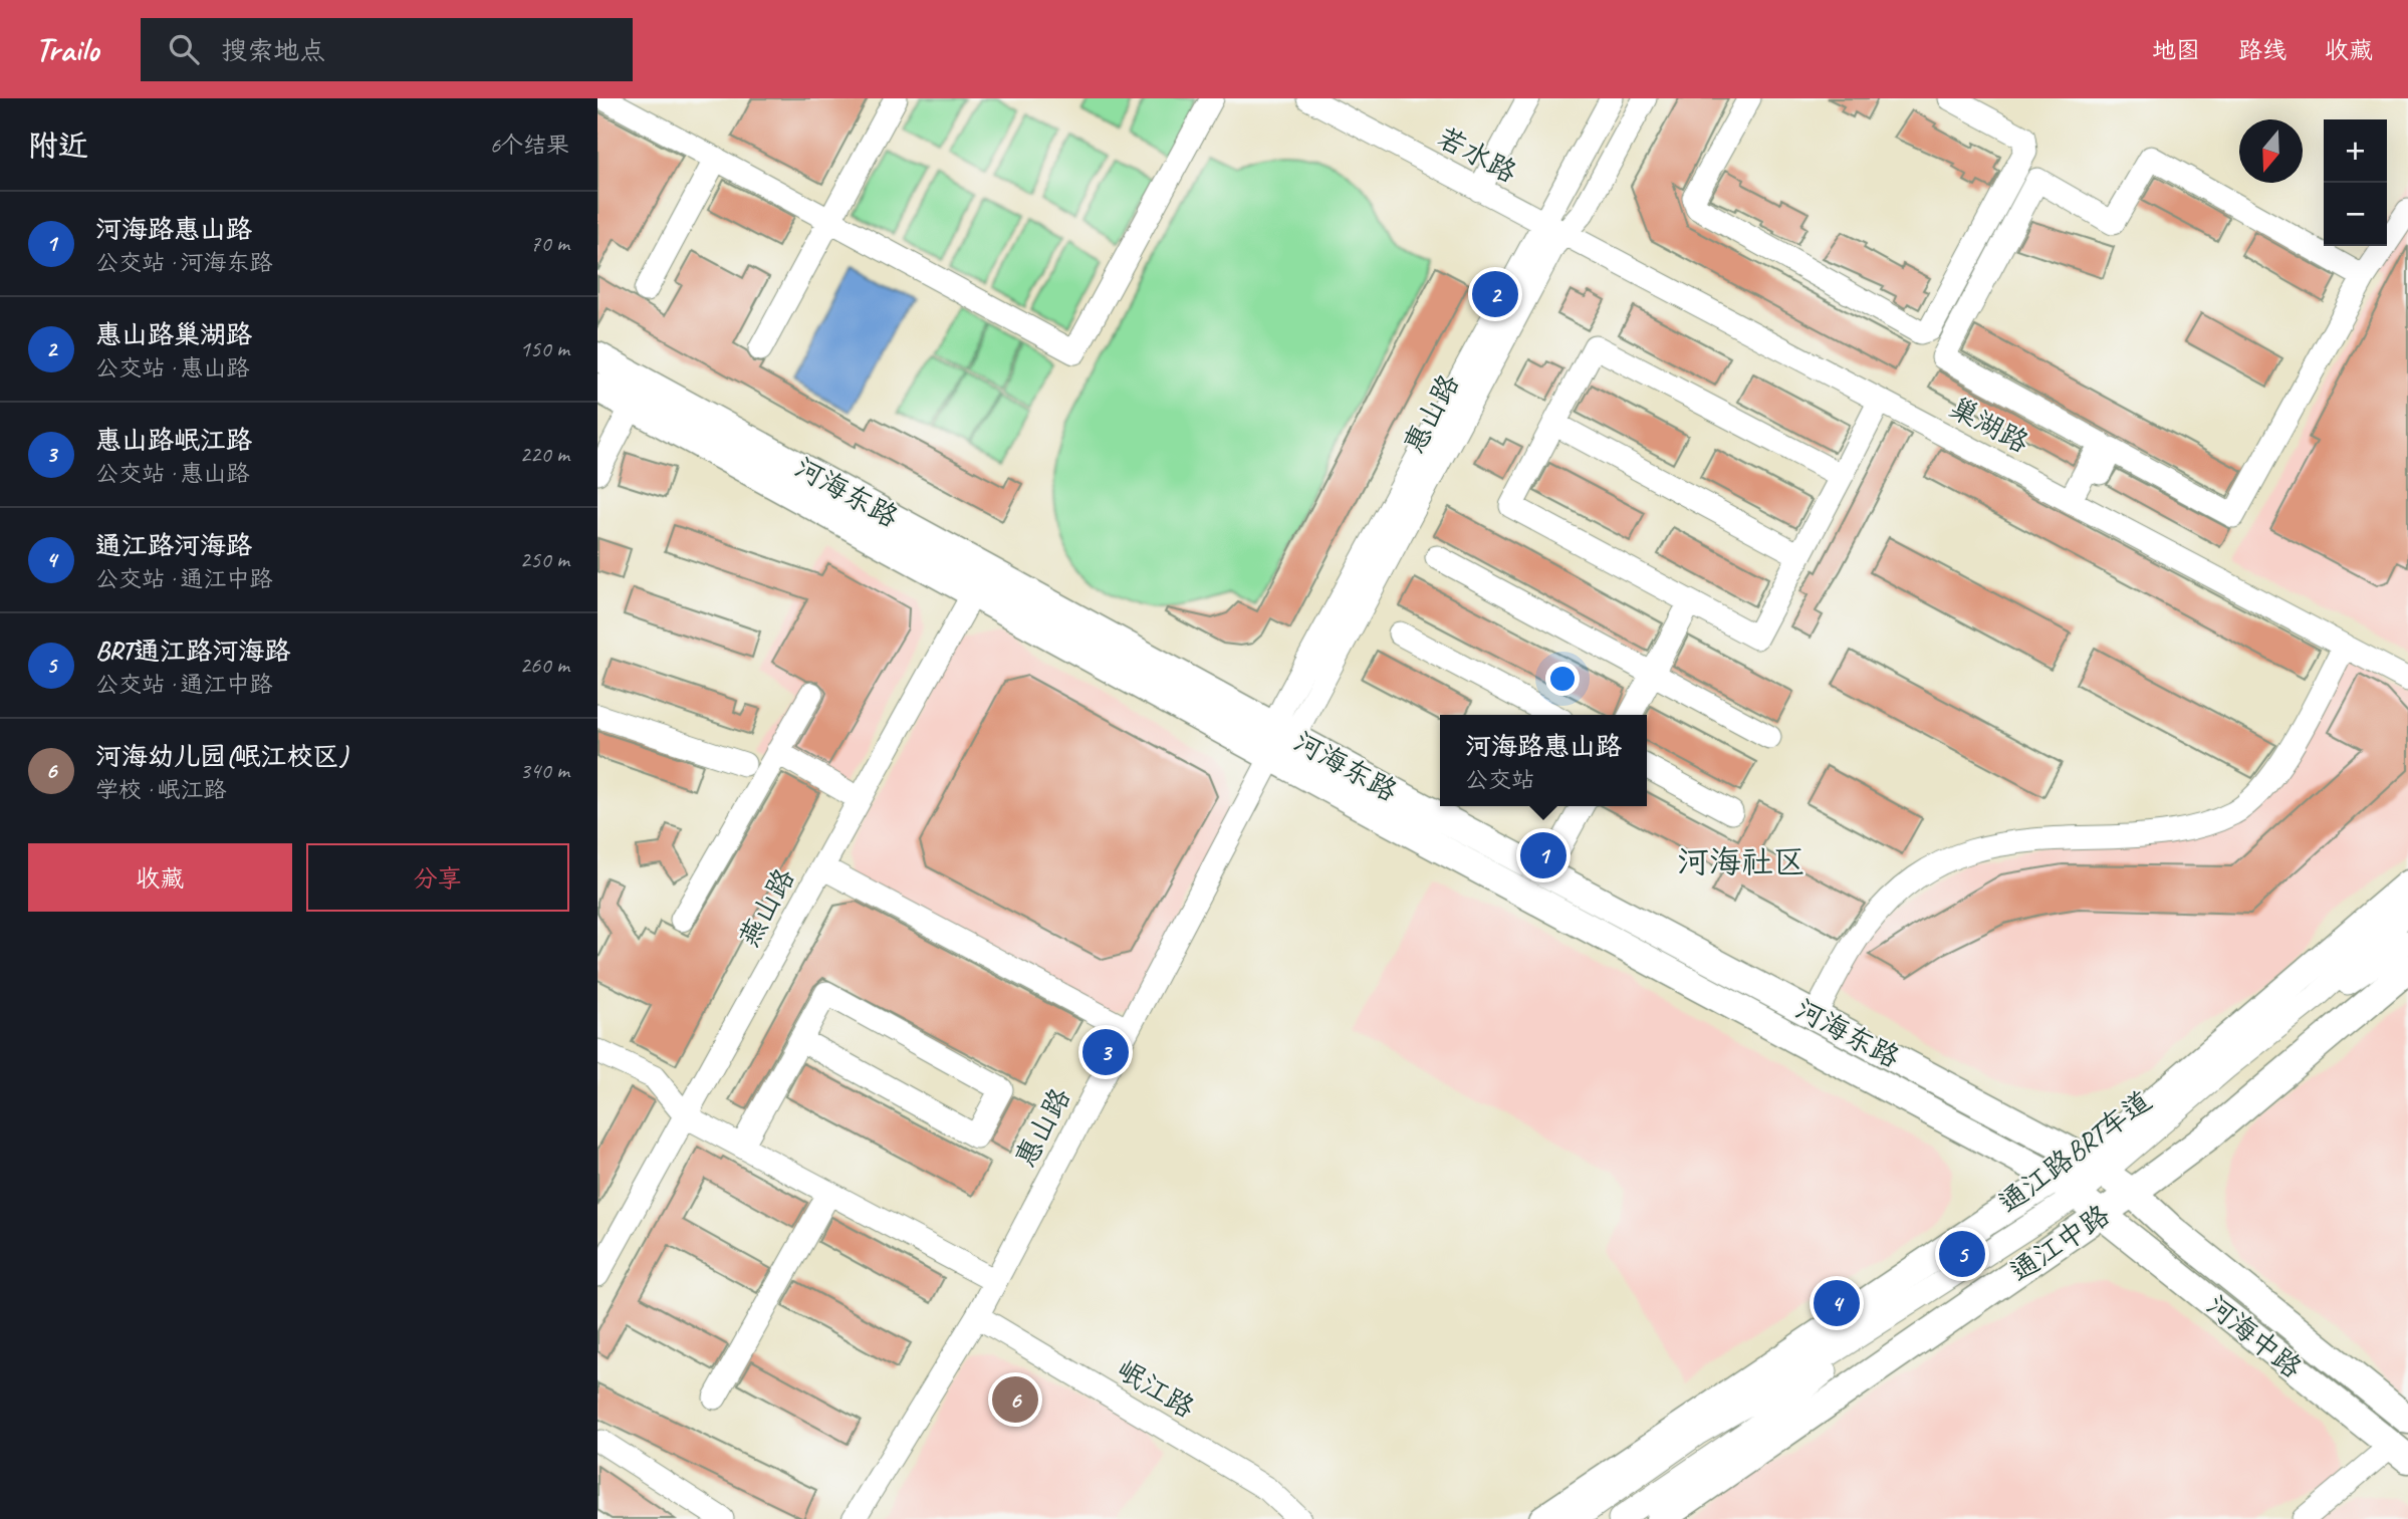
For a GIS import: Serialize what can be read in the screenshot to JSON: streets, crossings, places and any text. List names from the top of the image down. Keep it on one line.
{"streets":{"main road":["河海东路","通江中路","河海中路"],"street":["若水路","惠山路","巢湖路","燕山路","通江路BRT车道","岷江路"]},"crossings":[["若水路","惠山路"],["若水路","巢湖路"],["惠山路","巢湖路"],["惠山路","河海东路"],["惠山路","岷江路"],["河海东路","燕山路"],["河海东路","通江路BRT车道"],["河海东路","通江中路"],["河海东路","河海中路"],["通江路BRT车道","通江中路"],["通江路BRT车道","河海中路"],["通江中路","河海中路"]],"districts":["河海社区"],"north":"bottom","page":{"header":"Trailo","search":"搜索地点","nav":["地图","路线","收藏"],"heading":["附近","6个结果"],"map_buttons":["+","−"],"list":[{"mark":"1","name":"河海路惠山路","note":"公交站 · 河海东路","value":"70 m"},{"mark":"2","name":"惠山路巢湖路","note":"公交站 · 惠山路","value":"150 m"},{"mark":"3","name":"惠山路岷江路","note":"公交站 · 惠山路","value":"220 m"},{"mark":"4","name":"通江路河海路","note":"公交站 · 通江中路","value":"250 m"},{"mark":"5","name":"BRT通江路河海路","note":"公交站 · 通江中路","value":"260 m"},{"mark":"6","name":"河海幼儿园(岷江校区)","note":"学校 · 岷江路","value":"340 m"}],"pins":["2","1","3","5","4","6"],"popup":["河海路惠山路","公交站"],"buttons":["收藏","分享"]}}
